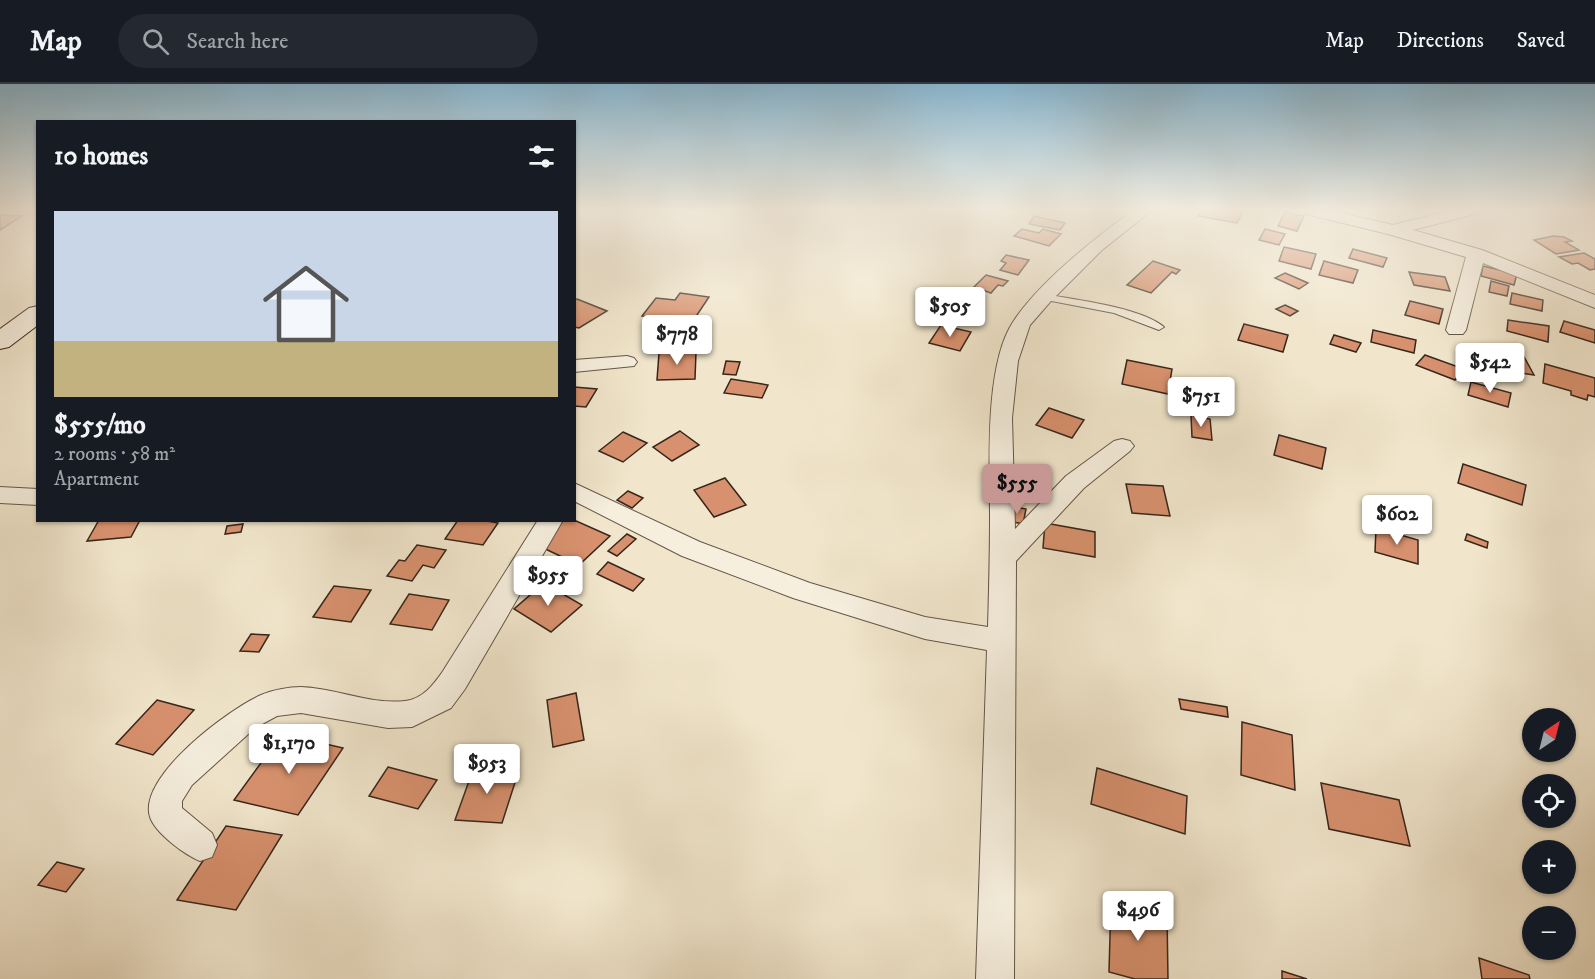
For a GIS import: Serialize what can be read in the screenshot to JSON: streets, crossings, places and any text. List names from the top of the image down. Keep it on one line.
{"north":"top right","page":{"header":"Map","search":"Search here","nav":["Map","Directions","Saved"],"heading":"10 homes","list":[{"name":"$555/mo","note":"2 rooms · 58 m² · Apartment"}],"price":["$505","$778","$542","$751","$555","$602","$955","$1,170","$953","$496"],"map_buttons":["+","−"]}}
